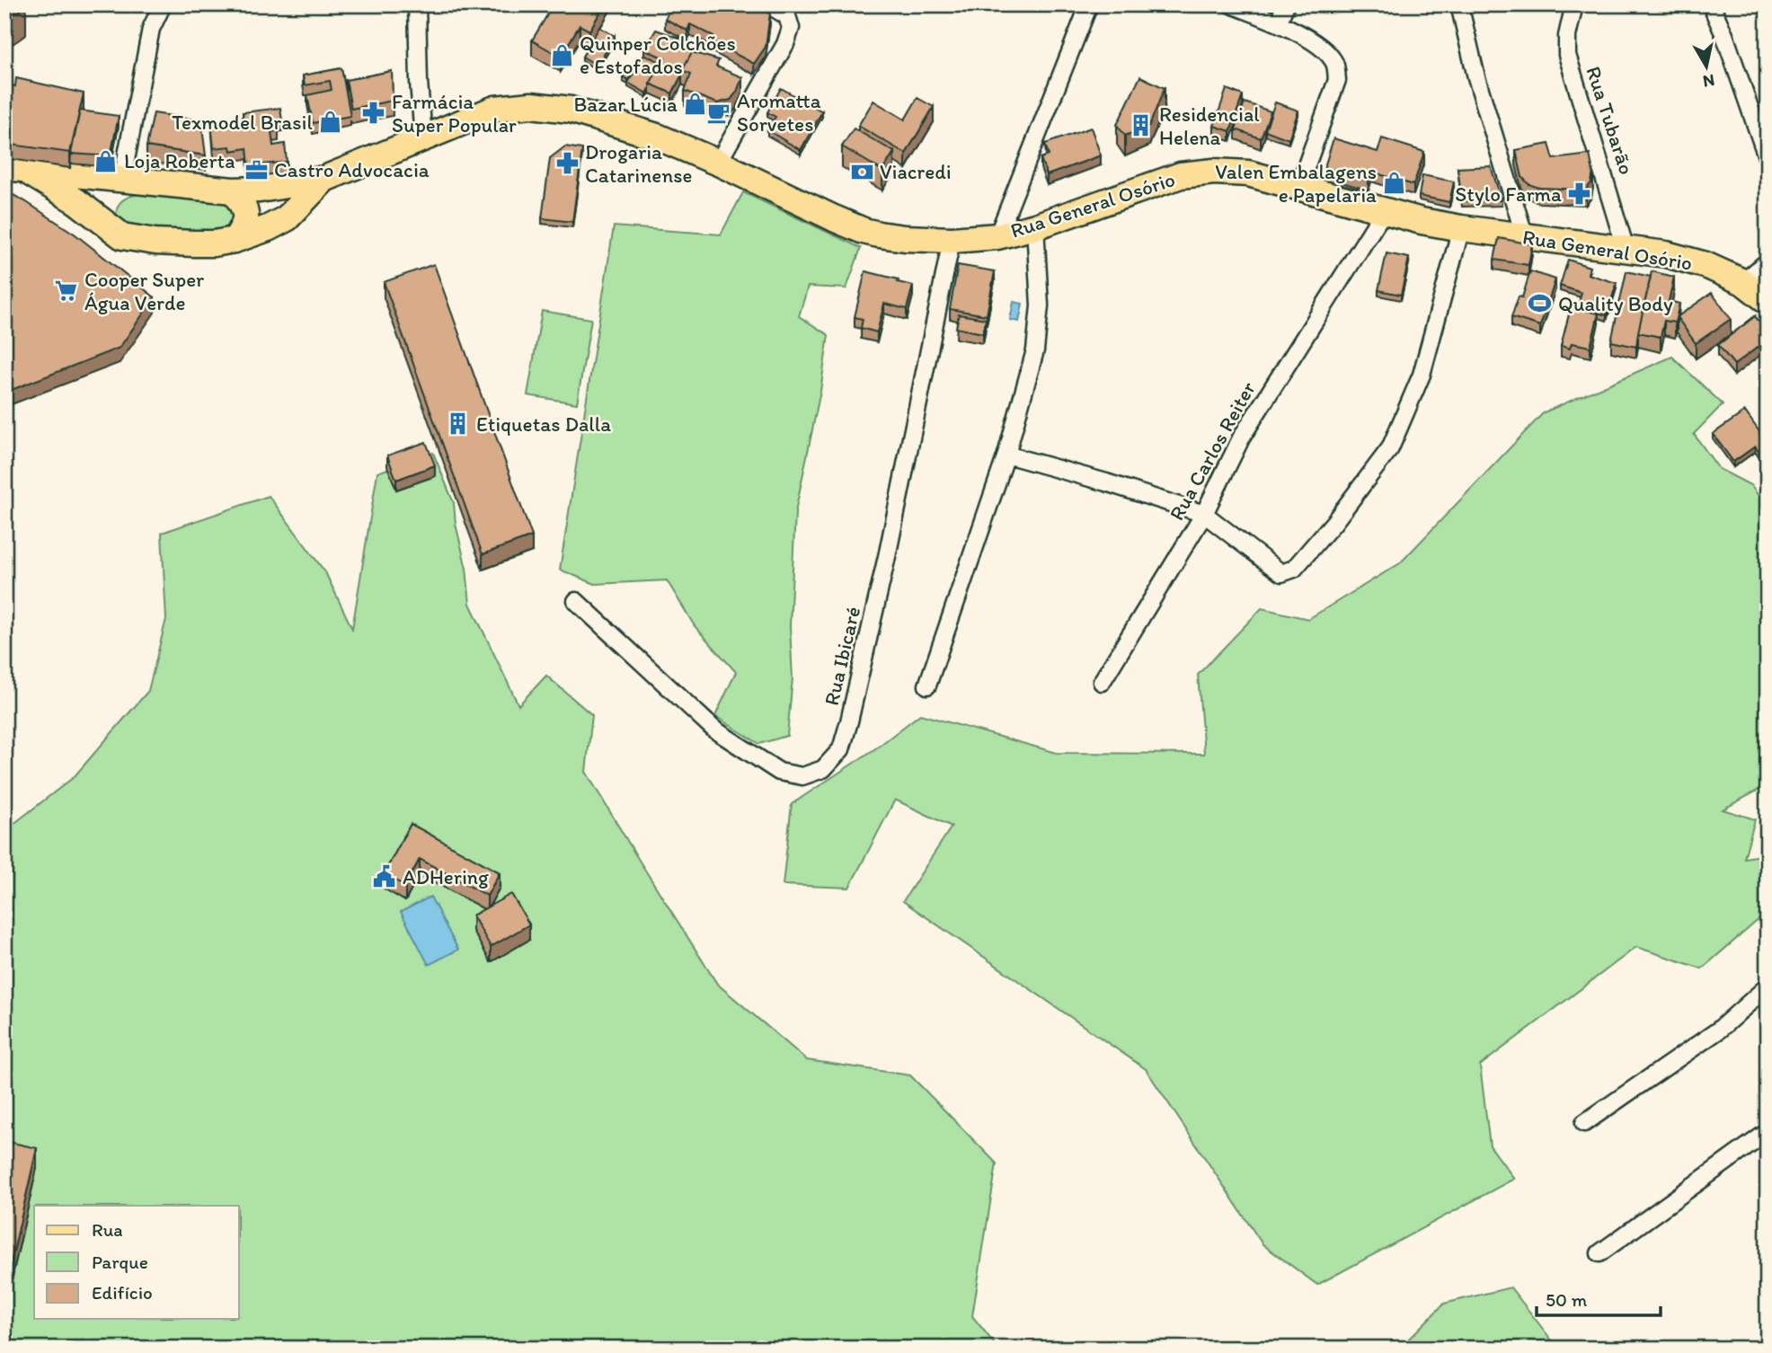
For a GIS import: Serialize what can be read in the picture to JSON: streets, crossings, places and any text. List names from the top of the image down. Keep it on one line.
{"streets":{"main road":["Rua General Osório"],"street":["Rua Tubarão","Rua Carlos Reiter","Rua Ibicaré"]},"crossings":[["Rua Tubarão","Rua General Osório"],["Rua General Osório","Rua Carlos Reiter"],["Rua General Osório","Rua Ibicaré"]],"places":{"shop":["Quinper Colchões e Estofados","Bazar Lúcia","Texmodel Brasil","Loja Roberta","Valen Embalagens e Papelaria"],"cafe":["Aromatta Sorvetes"],"pharmacy":["Farmácia Super Popular","Drogaria Catarinense","Stylo Farma"],"building":["Residencial Helena","Etiquetas Dalla"],"office":["Castro Advocacia"],"bank":["Viacredi"],"supermarket":["Cooper Super Água Verde"],"sports":["Quality Body"],"public building":["ADHering"]},"legend":["Rua","Parque","Edifício"],"scale_bar":"50 m","north":"bottom"}
